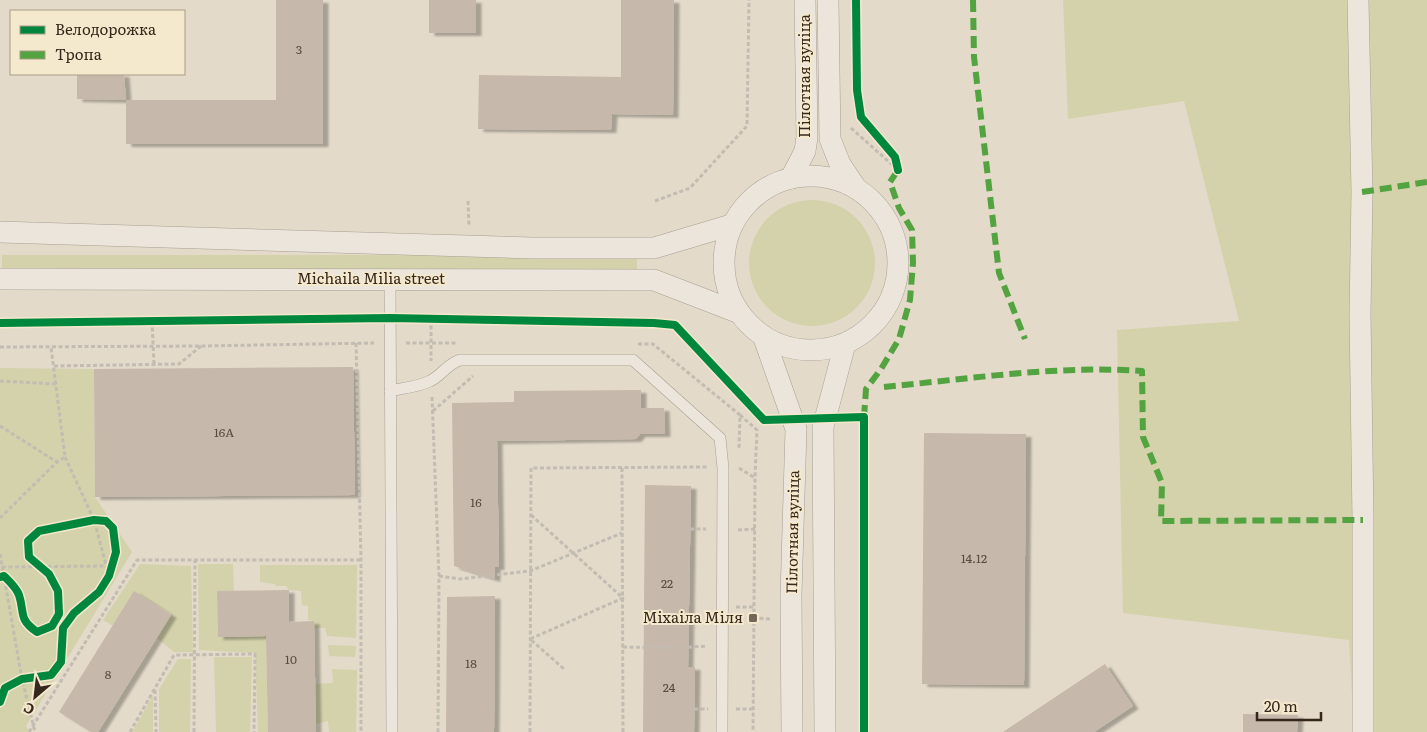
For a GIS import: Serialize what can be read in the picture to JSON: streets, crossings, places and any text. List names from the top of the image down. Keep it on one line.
{"streets":{"street":["Пілотная вуліца","Michaila Milia street"]},"crossings":[["Пілотная вуліца","Michaila Milia street"]],"places":{"transit":["Міхаіла Міля"]},"house_numbers":["3","16А","16","14.12","22","10","18","8","24"],"legend":["Велодорожка","Тропа"],"scale_bar":"20 m","north":"bottom left"}
